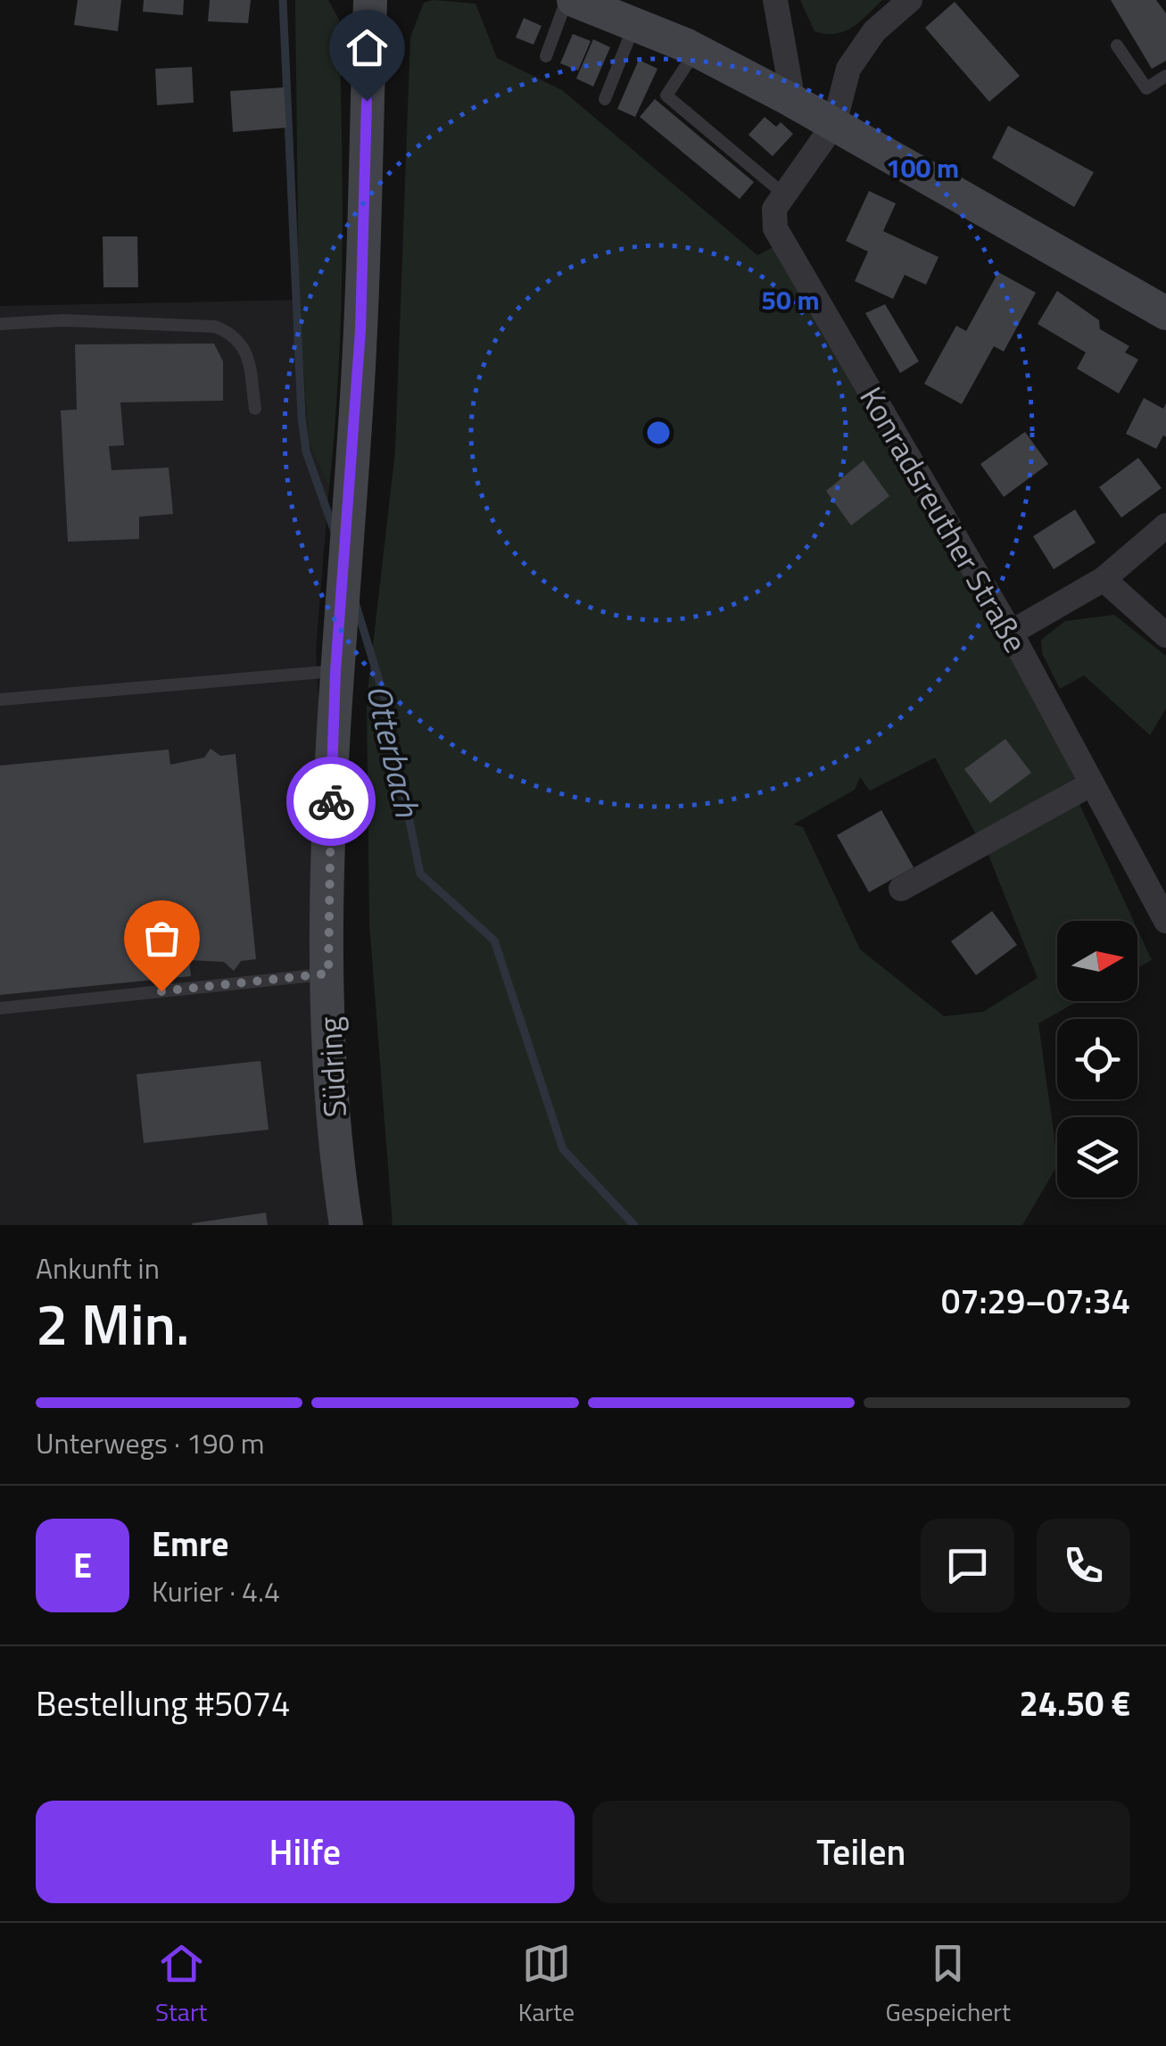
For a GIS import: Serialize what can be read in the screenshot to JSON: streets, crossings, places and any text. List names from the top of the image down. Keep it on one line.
{"streets":{"street":["Konradsreuther Straße","Südring"]},"water":["Otterbach"],"north":"right","page":{"heading":["2 Min.","Ankunft in","07:29–07:34"],"panel":["Emre","Kurier · 4.4","Bestellung #5074","24.50 €"],"bar":"Unterwegs · 190 m","round":"E","buttons":["Hilfe","Teilen"],"tabs":["Start","Karte","Gespeichert"]},"rings":["100 m","50 m"]}
